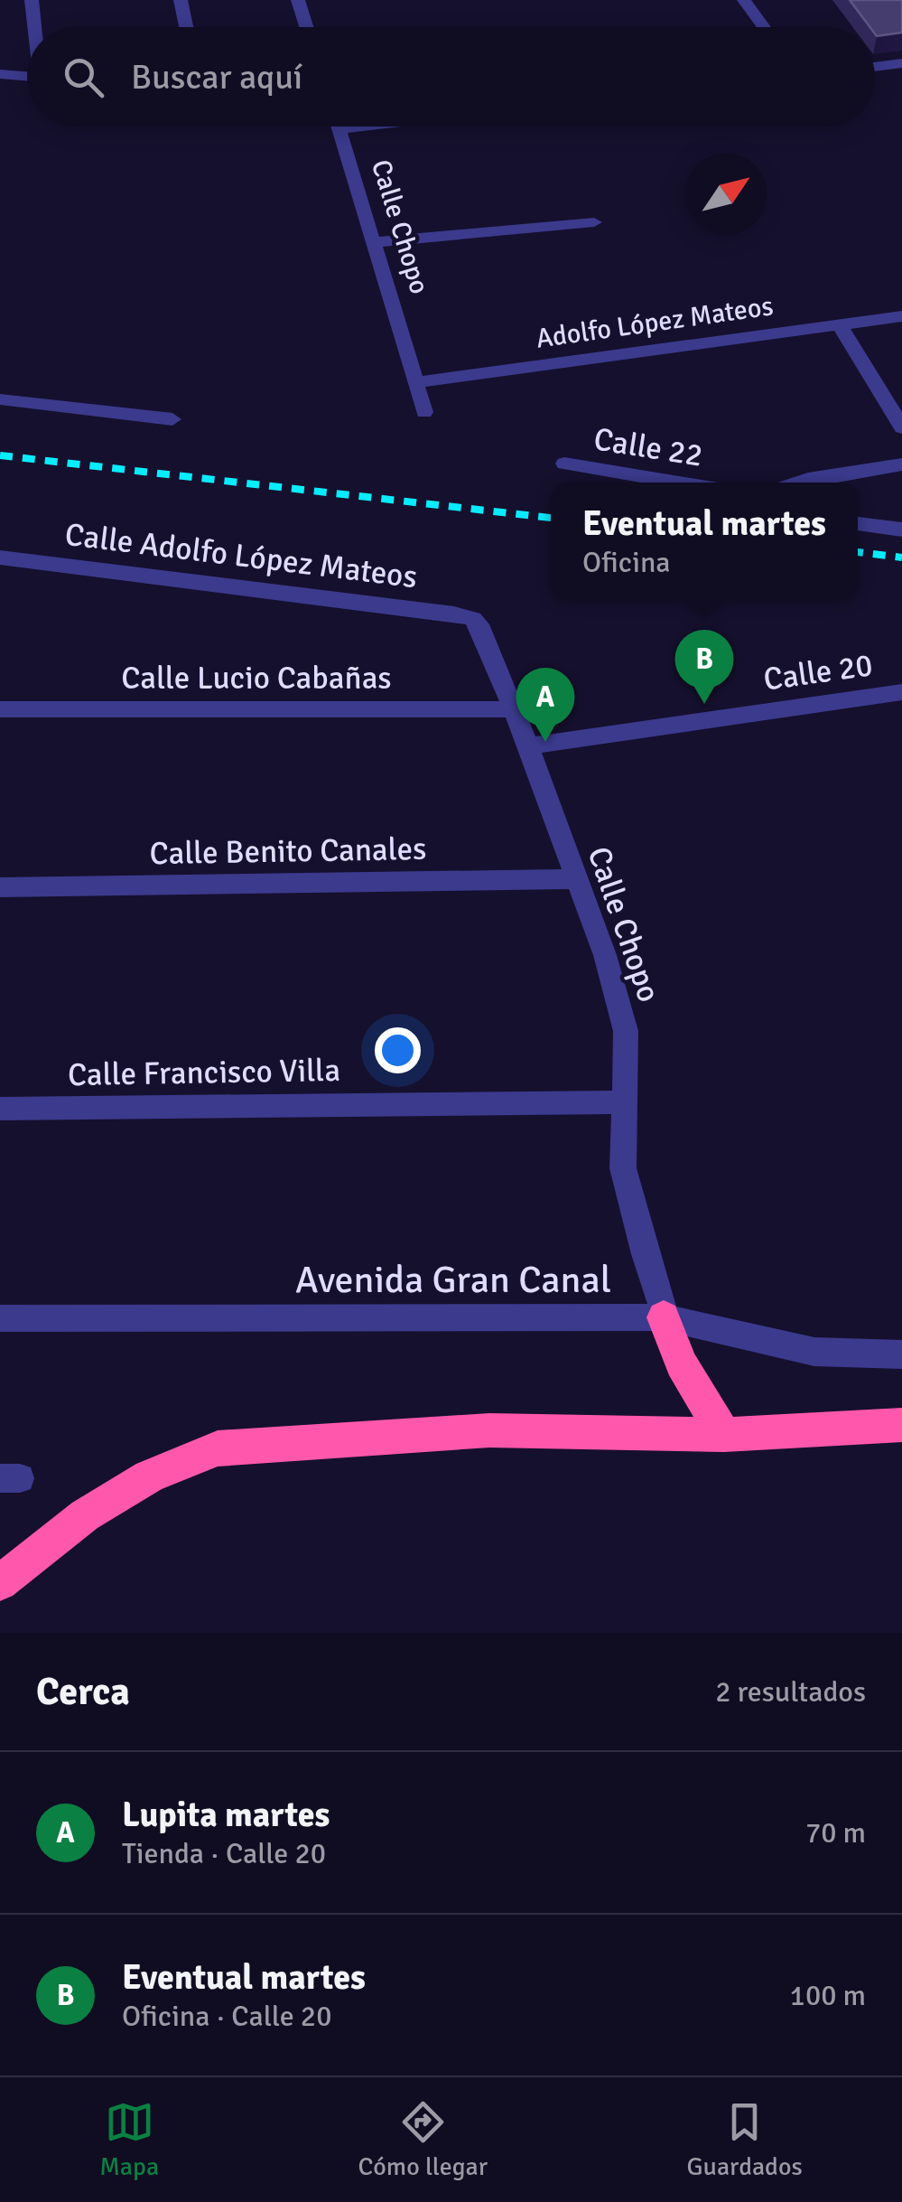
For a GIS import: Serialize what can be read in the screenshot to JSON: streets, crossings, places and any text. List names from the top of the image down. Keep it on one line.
{"streets":{"street":["Calle Chopo","Adolfo López Mateos","Calle 22","Calle Adolfo López Mateos","Calle 20","Calle Lucio Cabañas","Calle Benito Canales","Calle Francisco Villa","Avenida Gran Canal"]},"crossings":[["Calle Chopo","Adolfo López Mateos"],["Calle Chopo","Calle Adolfo López Mateos"],["Calle Chopo","Calle 20"],["Calle Chopo","Calle Lucio Cabañas"],["Calle Chopo","Calle Benito Canales"],["Calle Chopo","Calle Francisco Villa"],["Calle Chopo","Avenida Gran Canal"]],"north":"top right","page":{"search":"Buscar aquí","popup":["Eventual martes","Oficina"],"pins":["B","A"],"heading":["Cerca","2 resultados"],"list":[{"mark":"A","name":"Lupita martes","note":"Tienda · Calle 20","value":"70 m"},{"mark":"B","name":"Eventual martes","note":"Oficina · Calle 20","value":"100 m"}],"nav":["Mapa","Cómo llegar","Guardados"]}}
